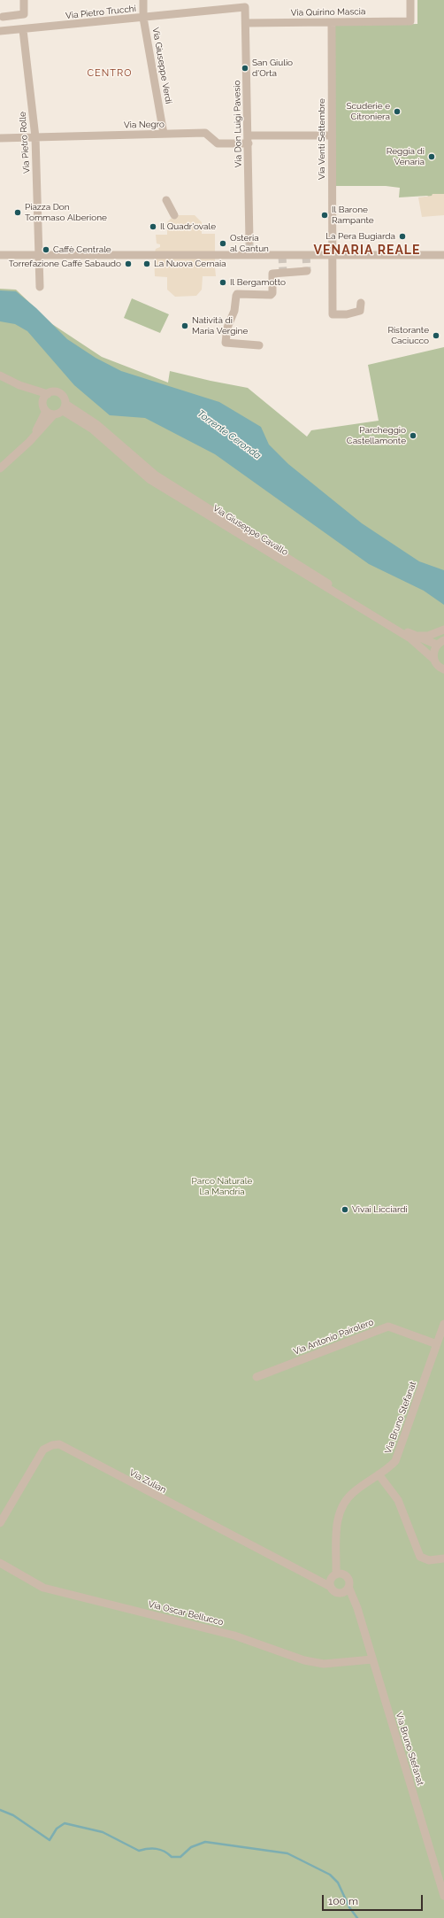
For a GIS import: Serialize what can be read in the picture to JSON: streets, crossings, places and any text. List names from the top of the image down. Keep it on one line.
{"streets":{"street":["Via Pietro Trucchi","Via Quirino Mascia","Via Giuseppe Verdi","Via Don Luigi Pavesio","Via Negro","Via Venti Settembre","Via Pietro Rolle","Via Giuseppe Cavallo","Via Antonio Pairolero","Via Bruno Stefanat","Via Zulian","Via Oscar Bellucco"]},"crossings":[["Via Pietro Trucchi","Via Giuseppe Verdi"],["Via Pietro Trucchi","Via Don Luigi Pavesio"],["Via Pietro Trucchi","Via Pietro Rolle"],["Via Quirino Mascia","Via Don Luigi Pavesio"],["Via Quirino Mascia","Via Venti Settembre"],["Via Giuseppe Verdi","Via Negro"],["Via Don Luigi Pavesio","Via Negro"],["Via Negro","Via Venti Settembre"],["Via Negro","Via Pietro Rolle"],["Via Antonio Pairolero","Via Bruno Stefanat"],["Via Bruno Stefanat","Via Zulian"],["Via Bruno Stefanat","Via Oscar Bellucco"]],"districts":["CENTRO","VENARIA REALE"],"water":["Torrente Ceronda"],"parks":["Parco Naturale La Mandria"],"places":["San Giulio d'Orta","Scuderie e Citroniera","Reggia di Venaria","Piazza Don Tommaso Alberione","Il Barone Rampante","Il Quadr'ovale","La Pera Bugiarda","Osteria al Cantun","Caffè Centrale","Torrefazione Caffè Sabaudo","La Nuova Cernaia","Il Bergamotto","Natività di Maria Vergine","Ristorante Caciucco","Parcheggio Castellamonte","Vivai Licciardi"],"scale_bar":"100 m"}
